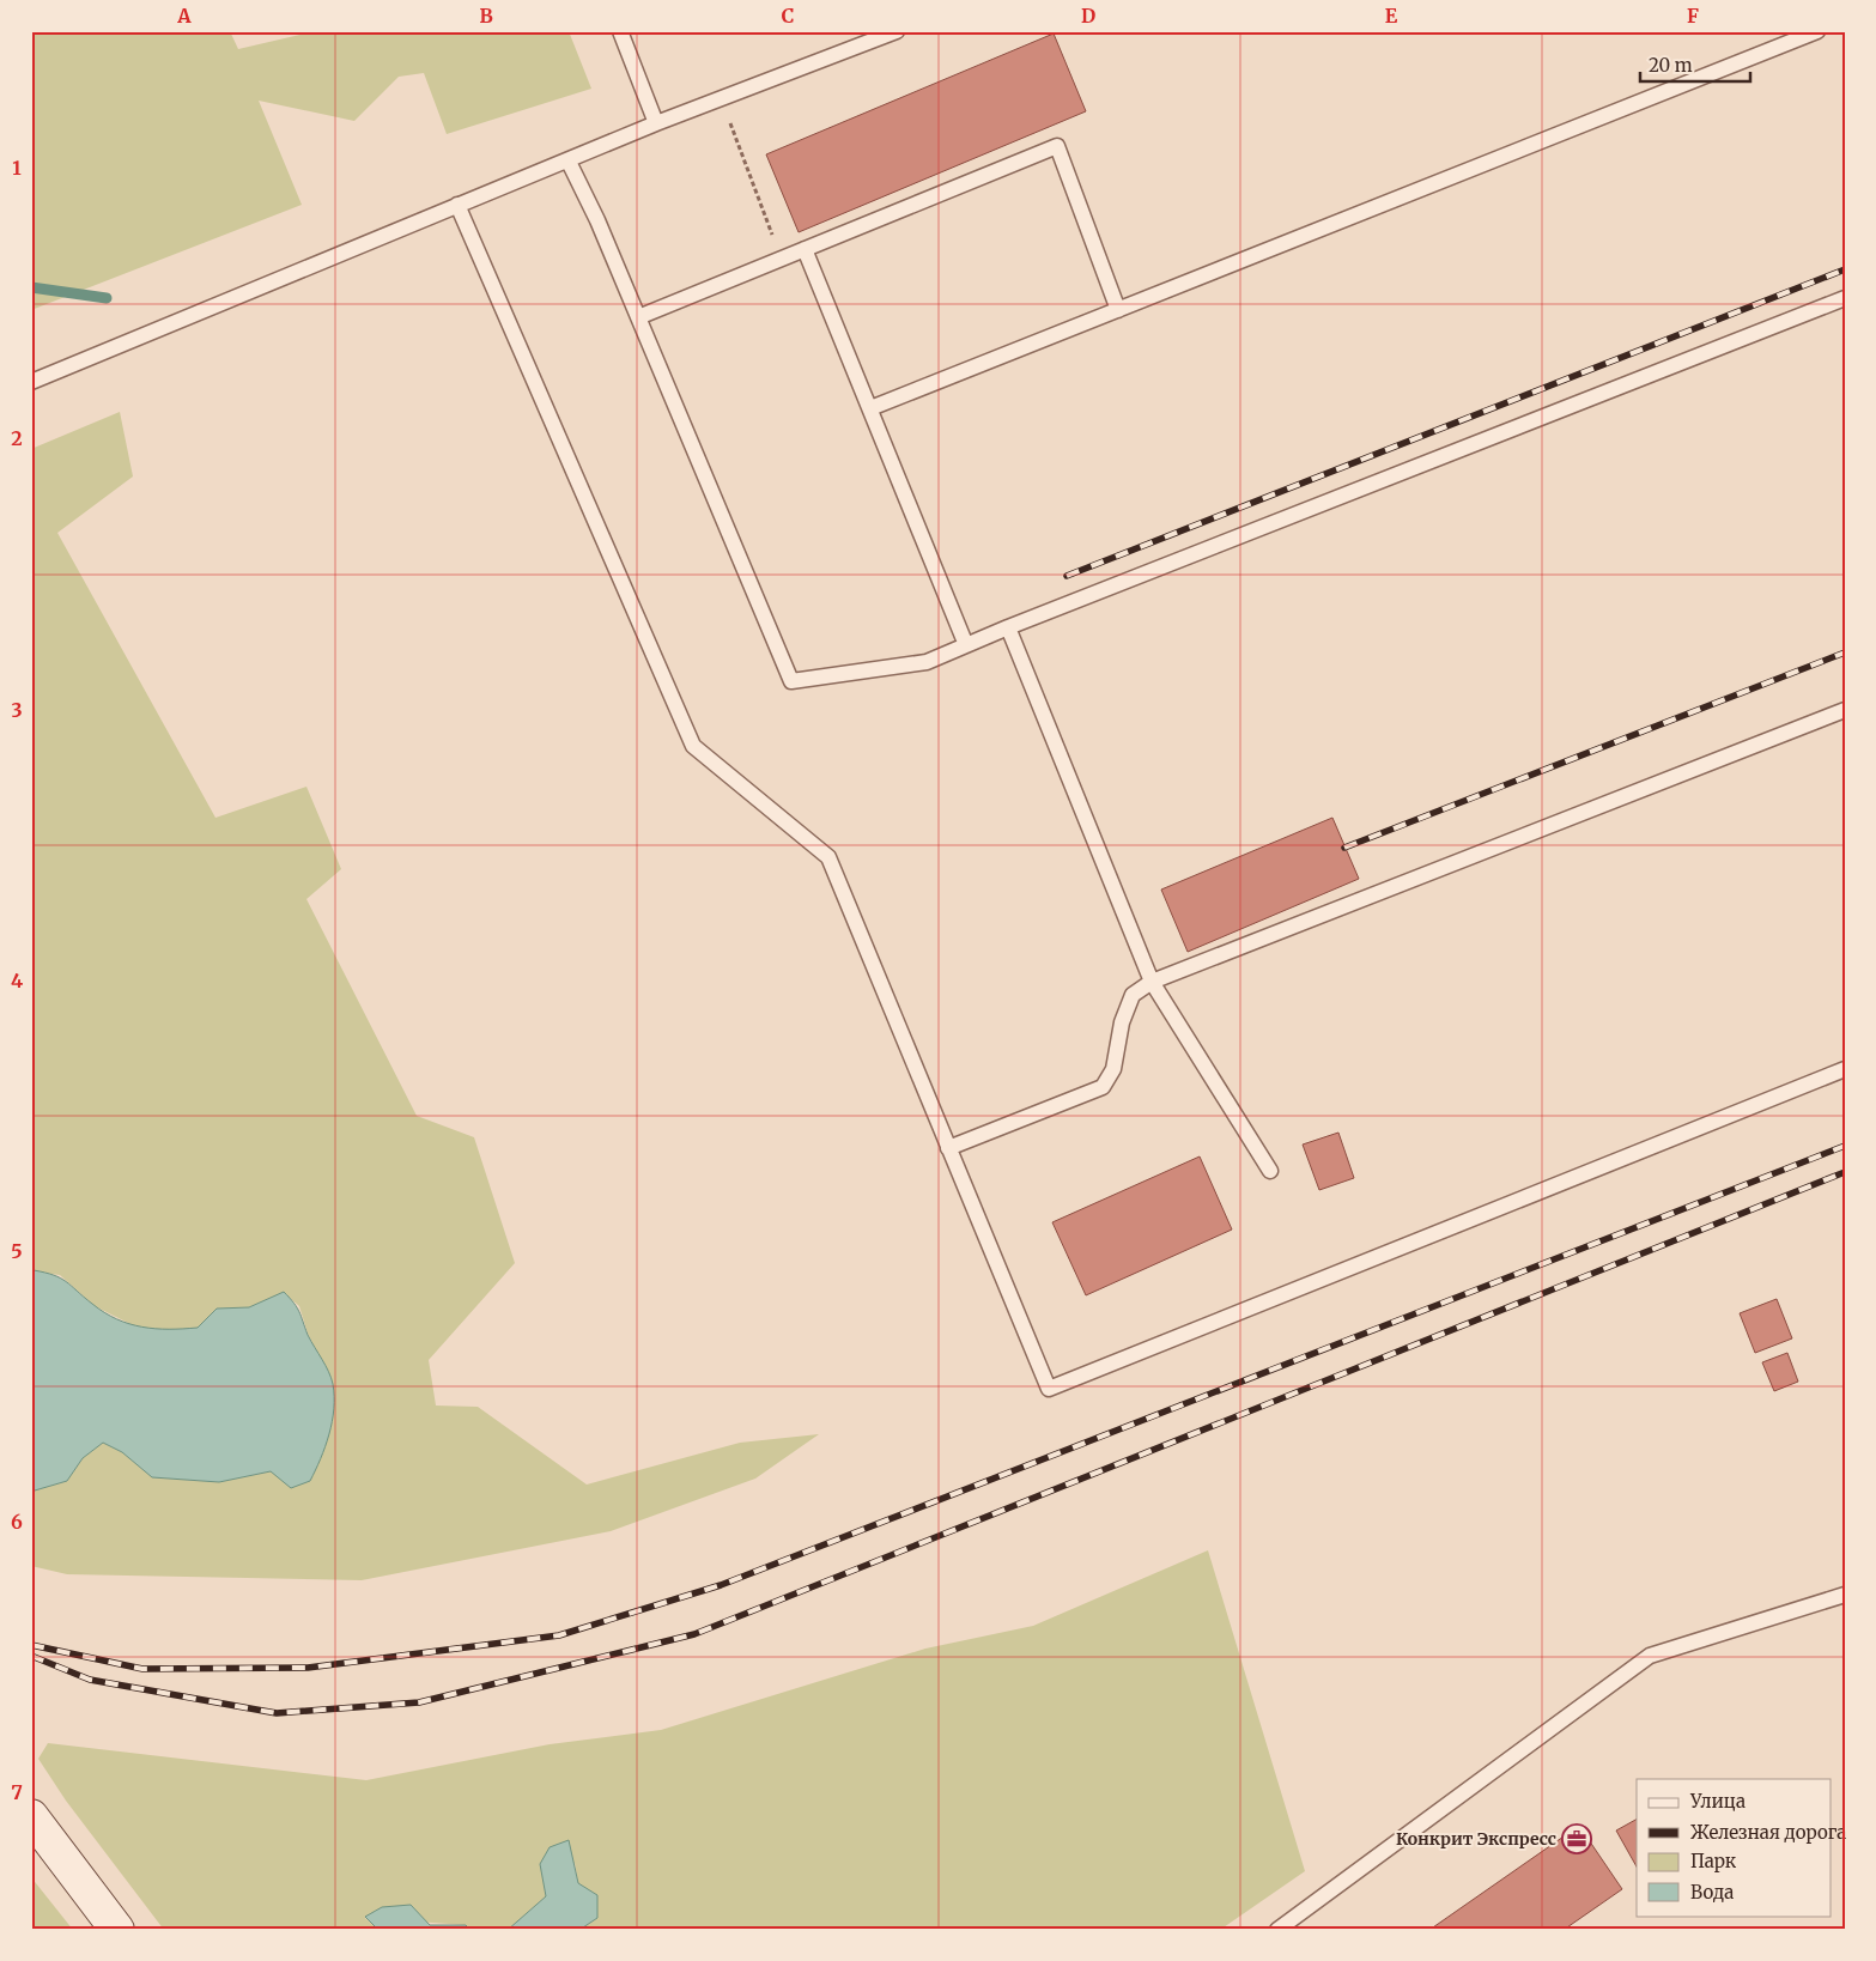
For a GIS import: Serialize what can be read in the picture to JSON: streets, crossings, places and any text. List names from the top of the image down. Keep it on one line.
{"places":{"office":["Конкрит Экспресс"]},"legend":["Улица","Железная дорога","Парк","Вода"],"scale_bar":"20 m","grid":{"columns":["A","B","C","D","E","F"],"rows":["1","2","3","4","5","6","7"]}}
